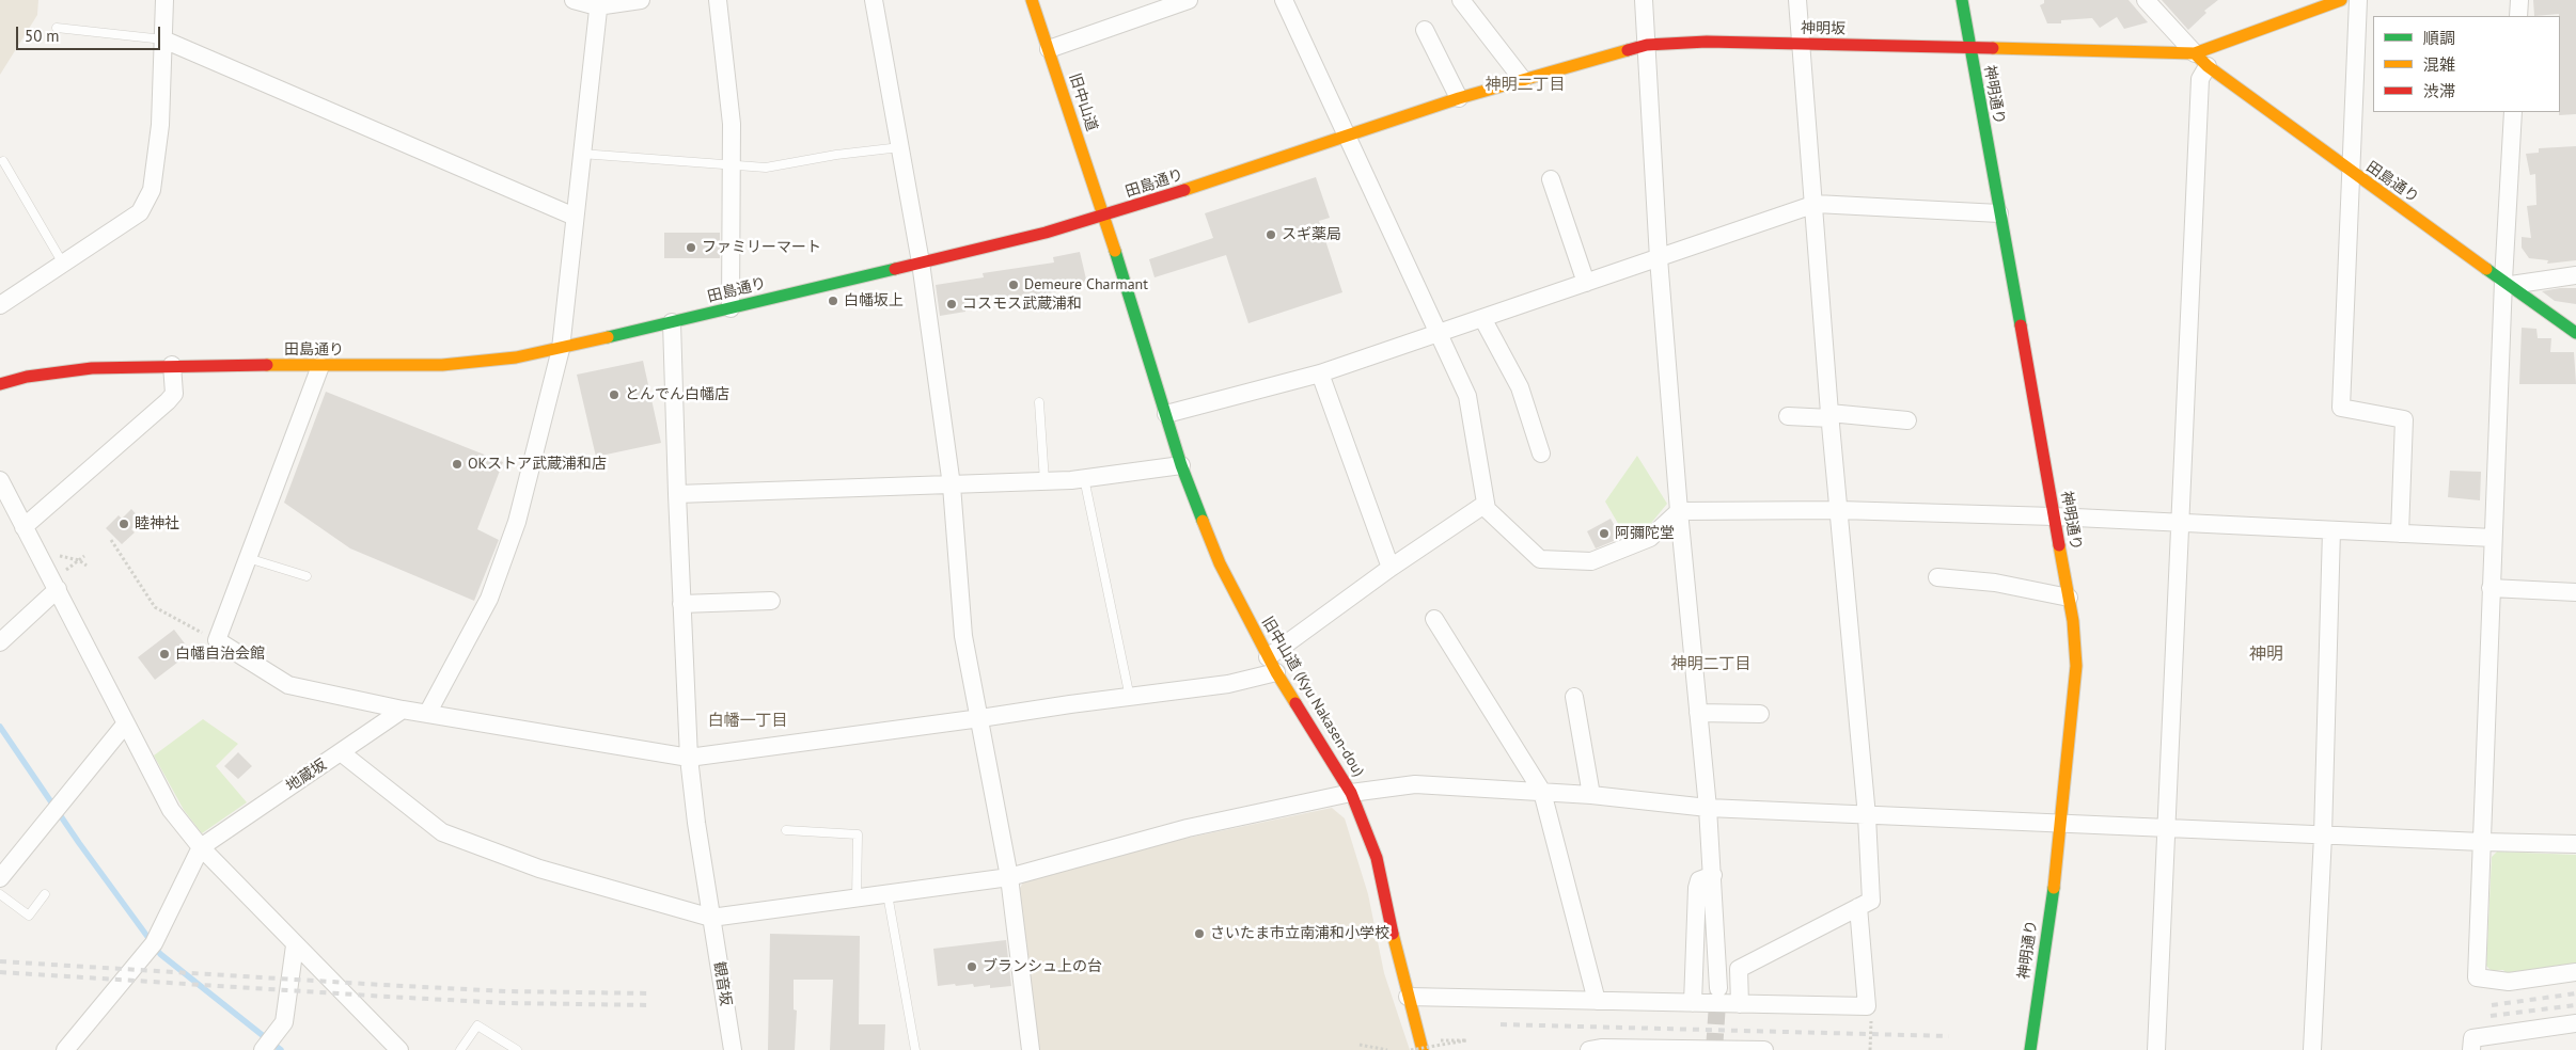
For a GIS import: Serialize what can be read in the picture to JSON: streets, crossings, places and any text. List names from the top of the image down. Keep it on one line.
{"streets":{"street":["神明坂","神明通り","旧中山道","田島通り","旧中山道 (Kyu Nakasen-dou)","地蔵坂","観音坂"]},"crossings":[["神明坂","神明通り"],["神明坂","田島通り"],["旧中山道","田島通り"],["旧中山道","旧中山道 (Kyu Nakasen-dou)"],["田島通り","旧中山道 (Kyu Nakasen-dou)"],["田島通り","観音坂"]],"districts":["神明二丁目","神明","神明二丁目","白幡一丁目"],"places":["スギ薬局","ファミリーマート","Demeure Charmant","白幡坂上","コスモス武蔵浦和","とんでん白幡店","OKストア武蔵浦和店","睦神社","阿彌陀堂","白幡自治会館","さいたま市立南浦和小学校","ブランシュ上の台"],"legend":["順調","混雑","渋滞"],"scale_bar":"50 m"}
